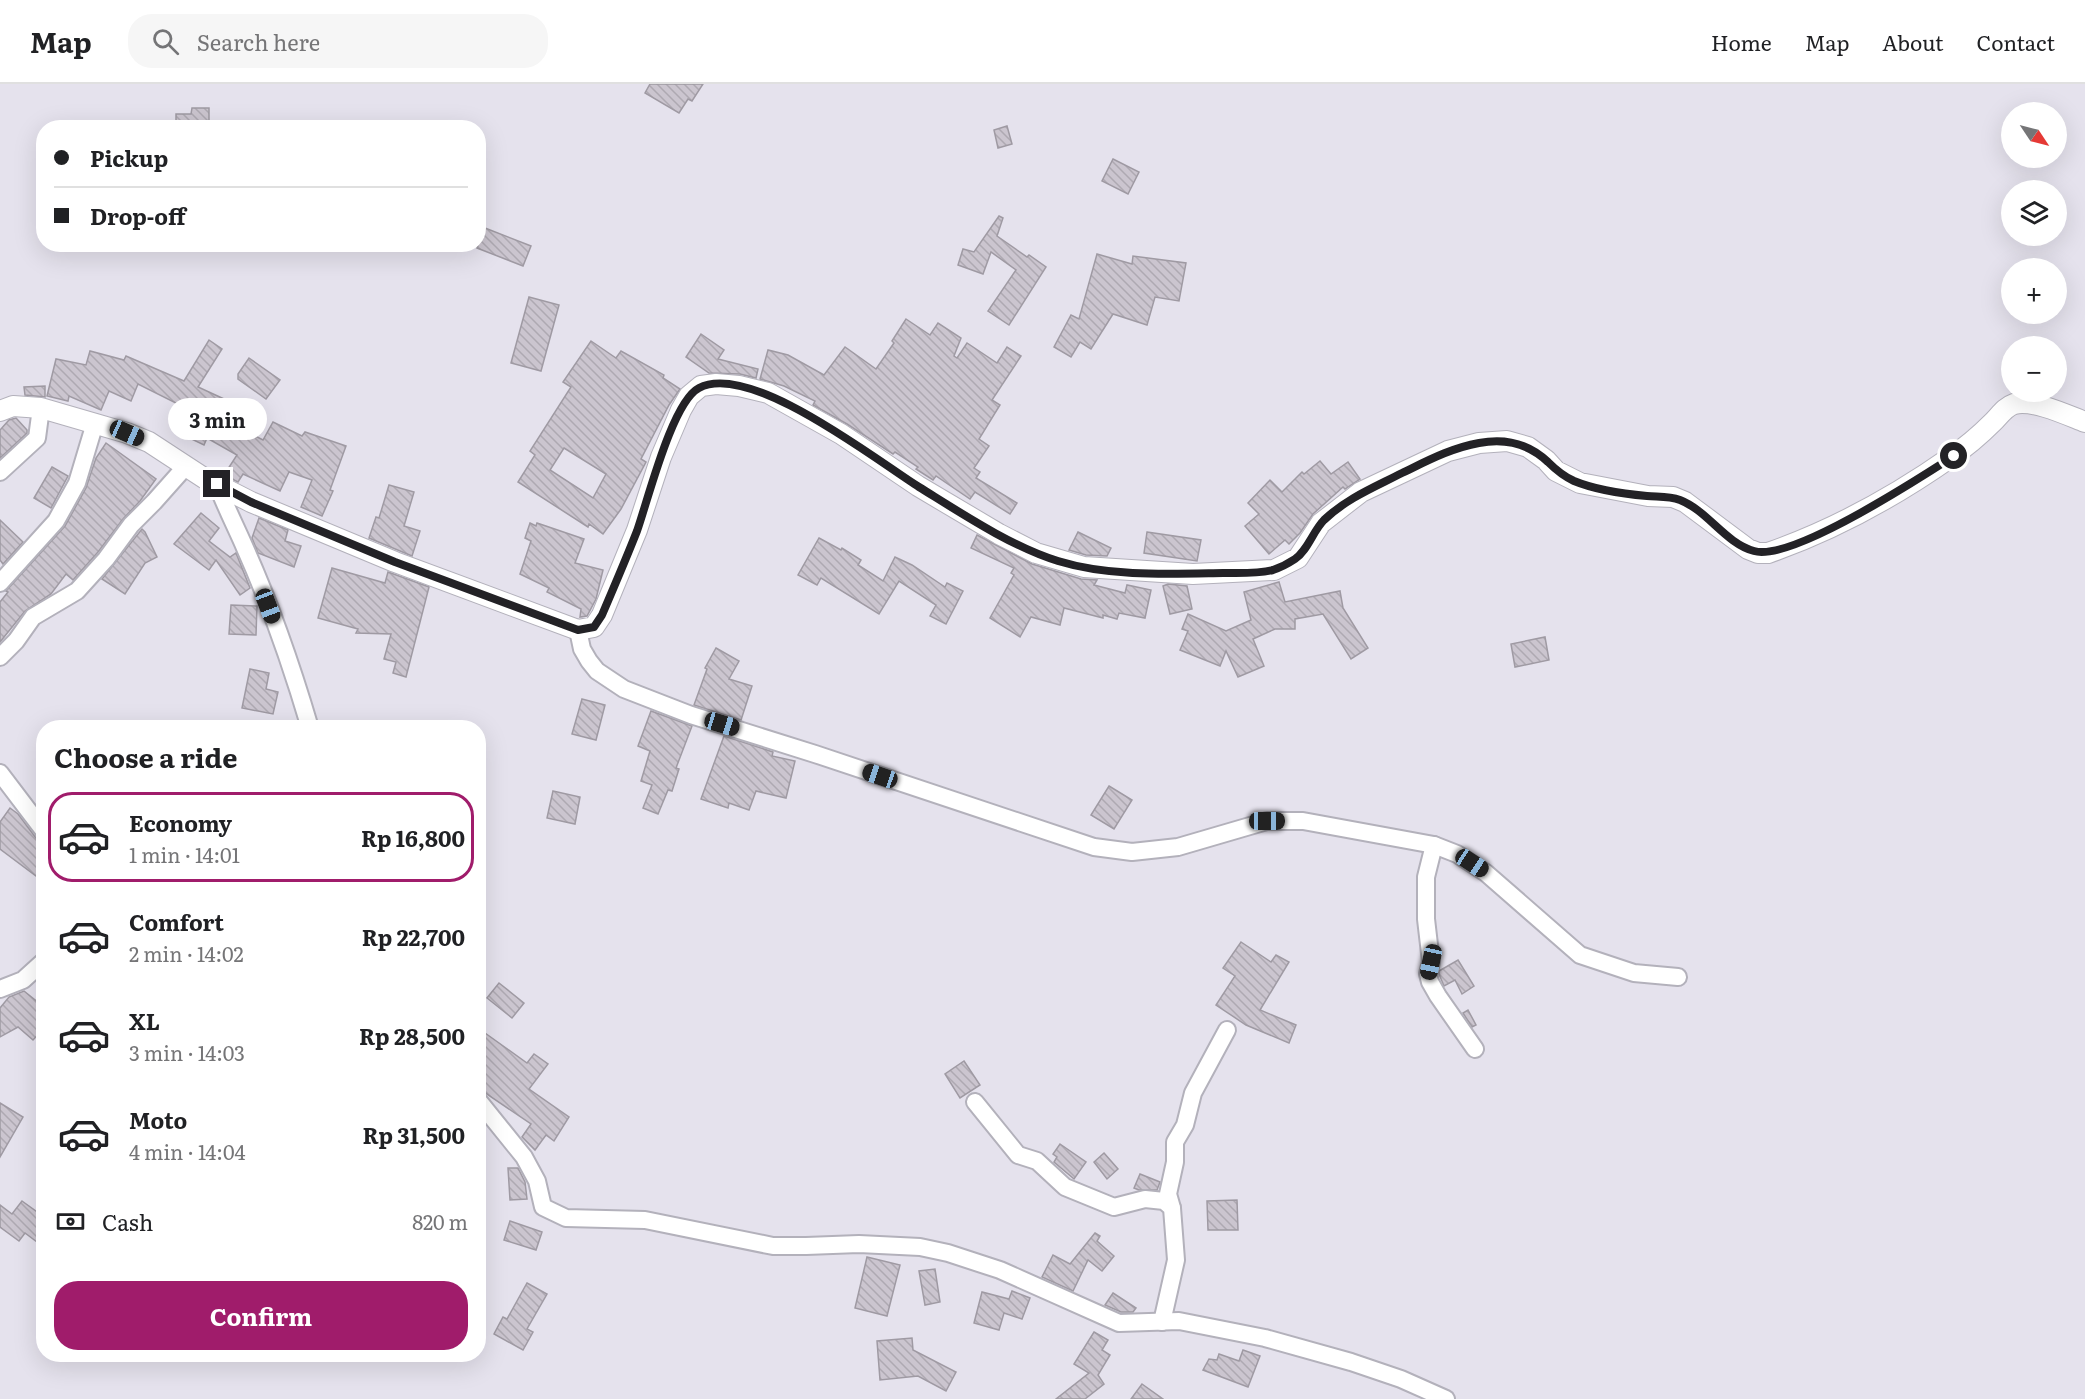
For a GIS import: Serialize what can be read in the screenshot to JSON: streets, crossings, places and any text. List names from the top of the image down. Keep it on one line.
{"north":"bottom right","page":{"header":"Map","search":"Search here","nav":["Home","Map","About","Contact"],"map_buttons":["+","−"],"banner":["Pickup","Drop-off"],"bubble":"3 min","heading":"Choose a ride","list":[{"name":"Economy","note":"1 min · 14:01","value":"Rp 16,800"},{"name":"Comfort","note":"2 min · 14:02","value":"Rp 22,700"},{"name":"XL","note":"3 min · 14:03","value":"Rp 28,500"},{"name":"Moto","note":"4 min · 14:04","value":"Rp 31,500"}],"pay":["Cash","820 m"],"buttons":"Confirm"}}
